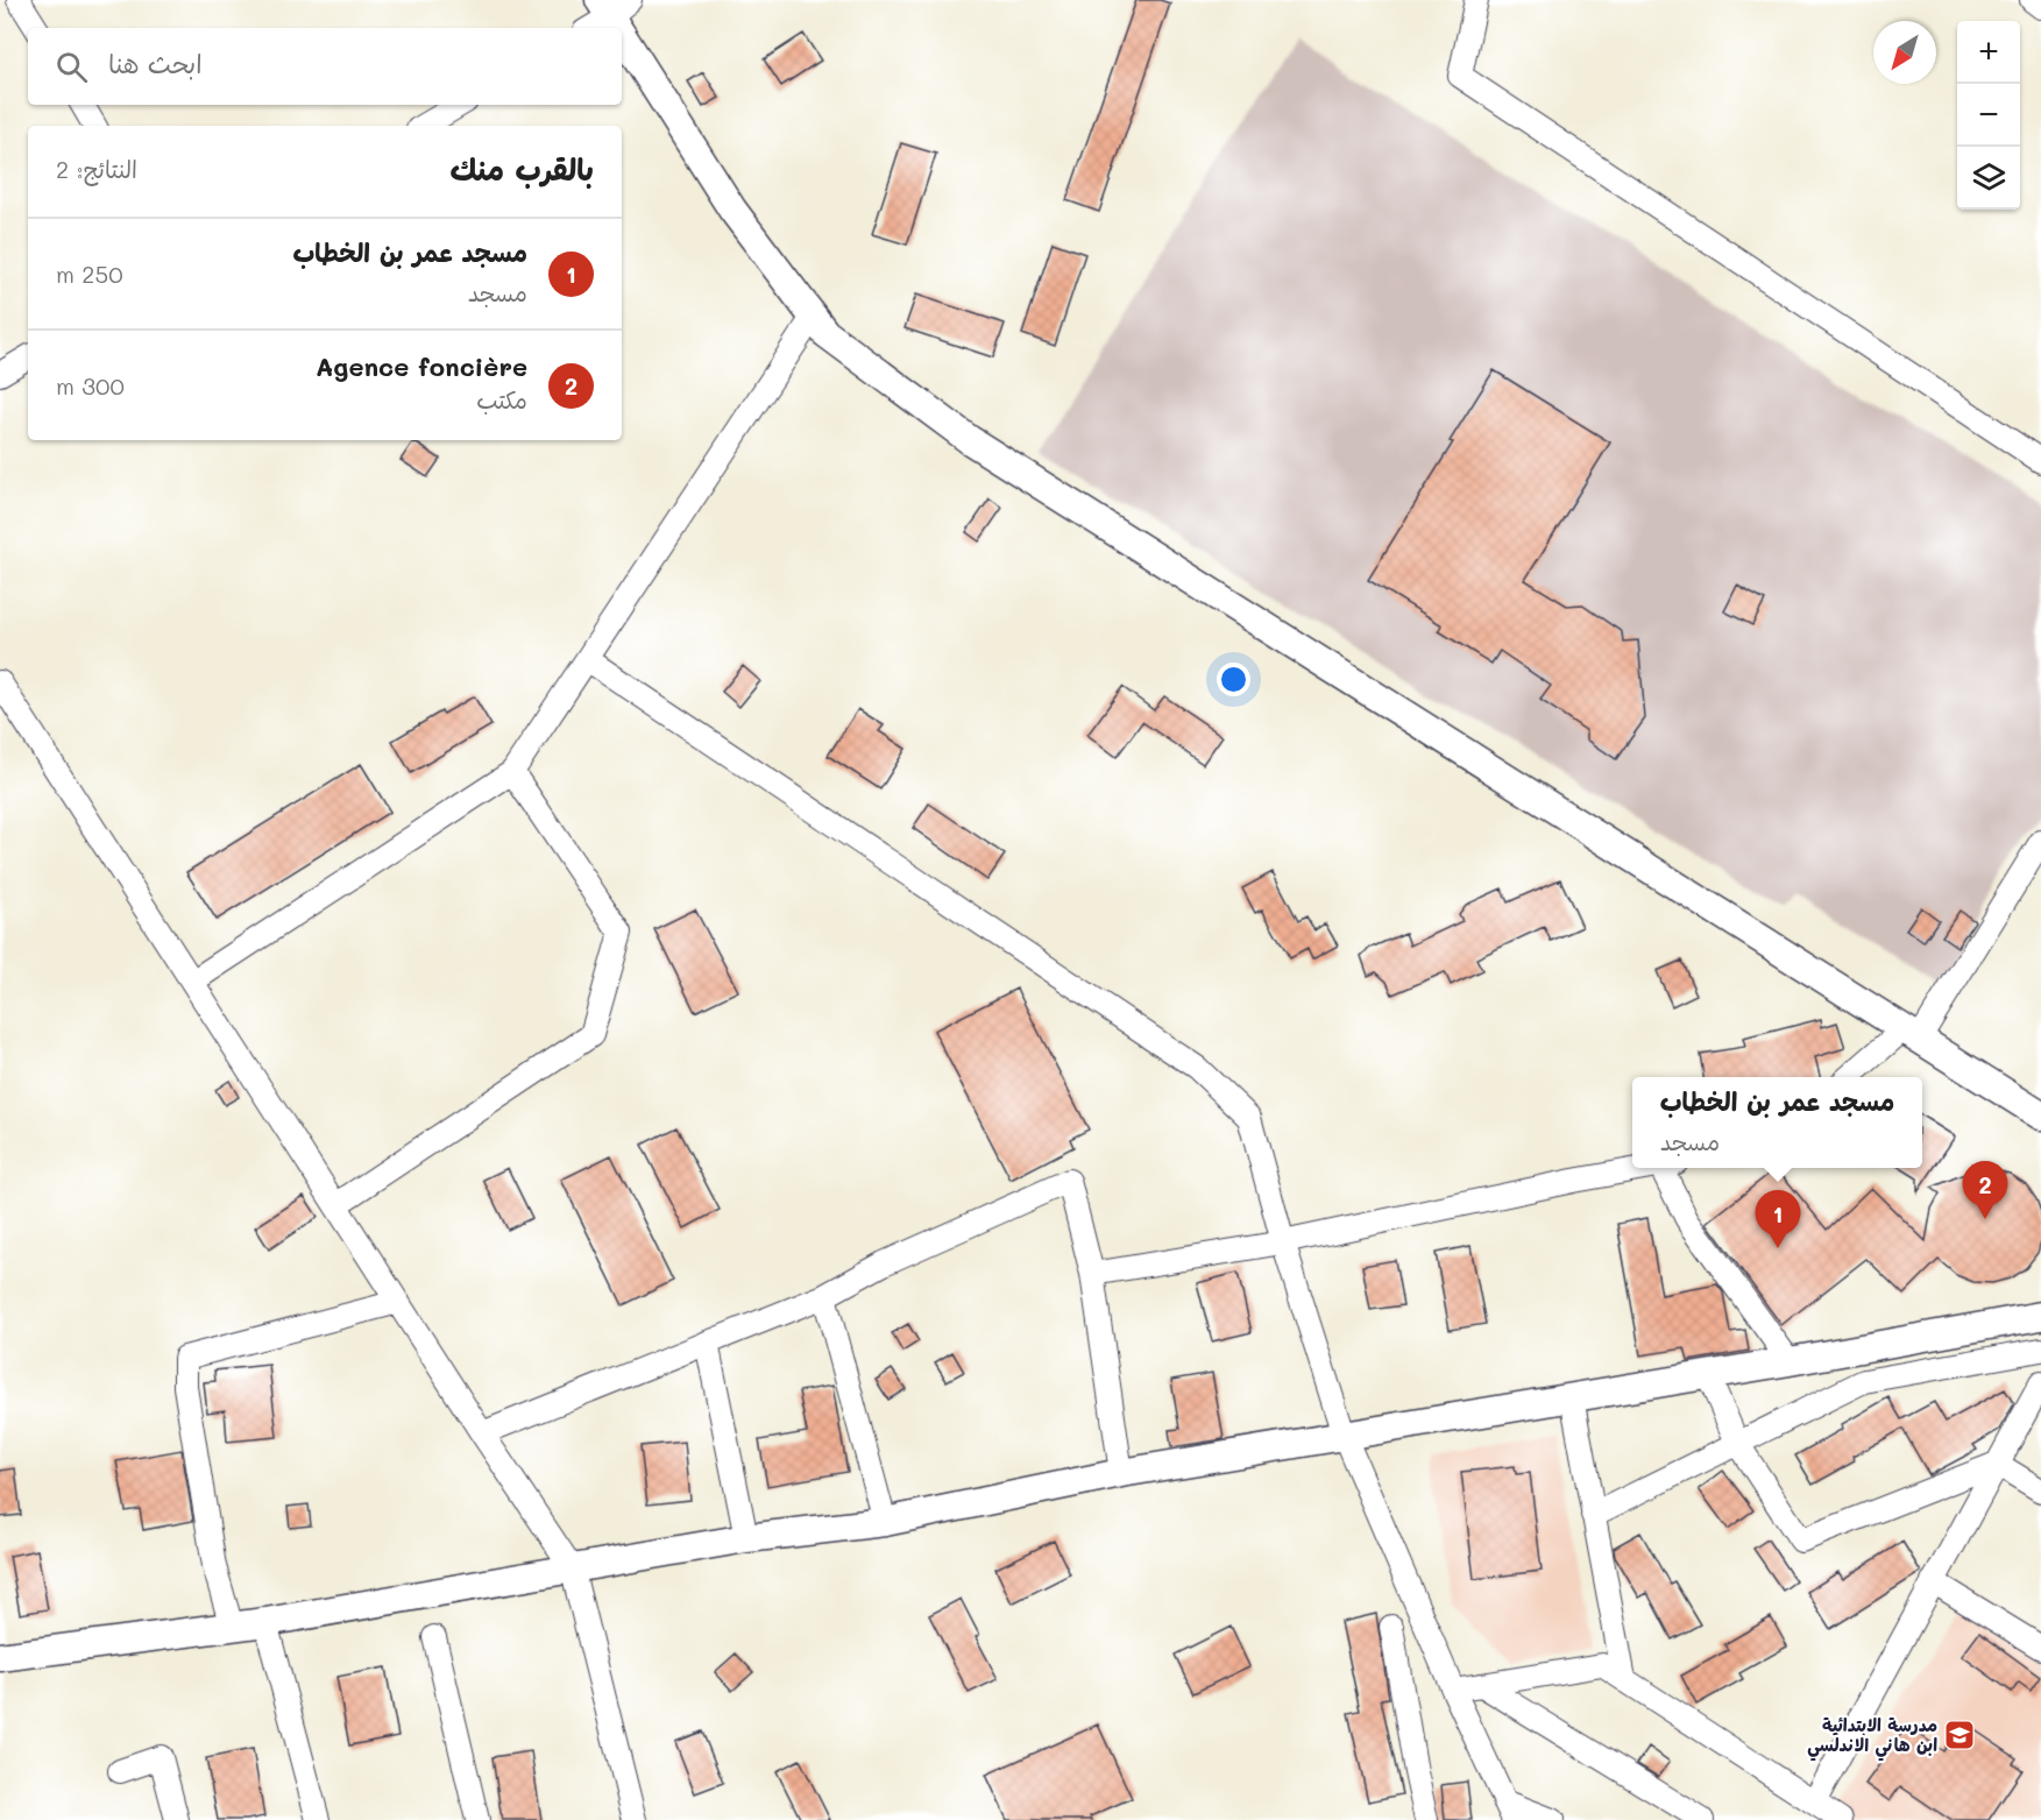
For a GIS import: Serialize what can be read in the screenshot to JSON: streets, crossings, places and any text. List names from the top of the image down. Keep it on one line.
{"places":{"school or university":["مدرسة الابتدائية ابن هاني الاندلسي"]},"north":"bottom left","page":{"map_buttons":["+","−"],"search":"ابحث هنا","heading":["بالقرب منك","النتائج: 2"],"list":[{"mark":"1","name":"مسجد عمر بن الخطاب","note":"مسجد","value":"250 m"},{"mark":"2","name":"Agence foncière","note":"مكتب","value":"300 m"}],"popup":["مسجد عمر بن الخطاب","مسجد"],"pins":["2","1"]}}
